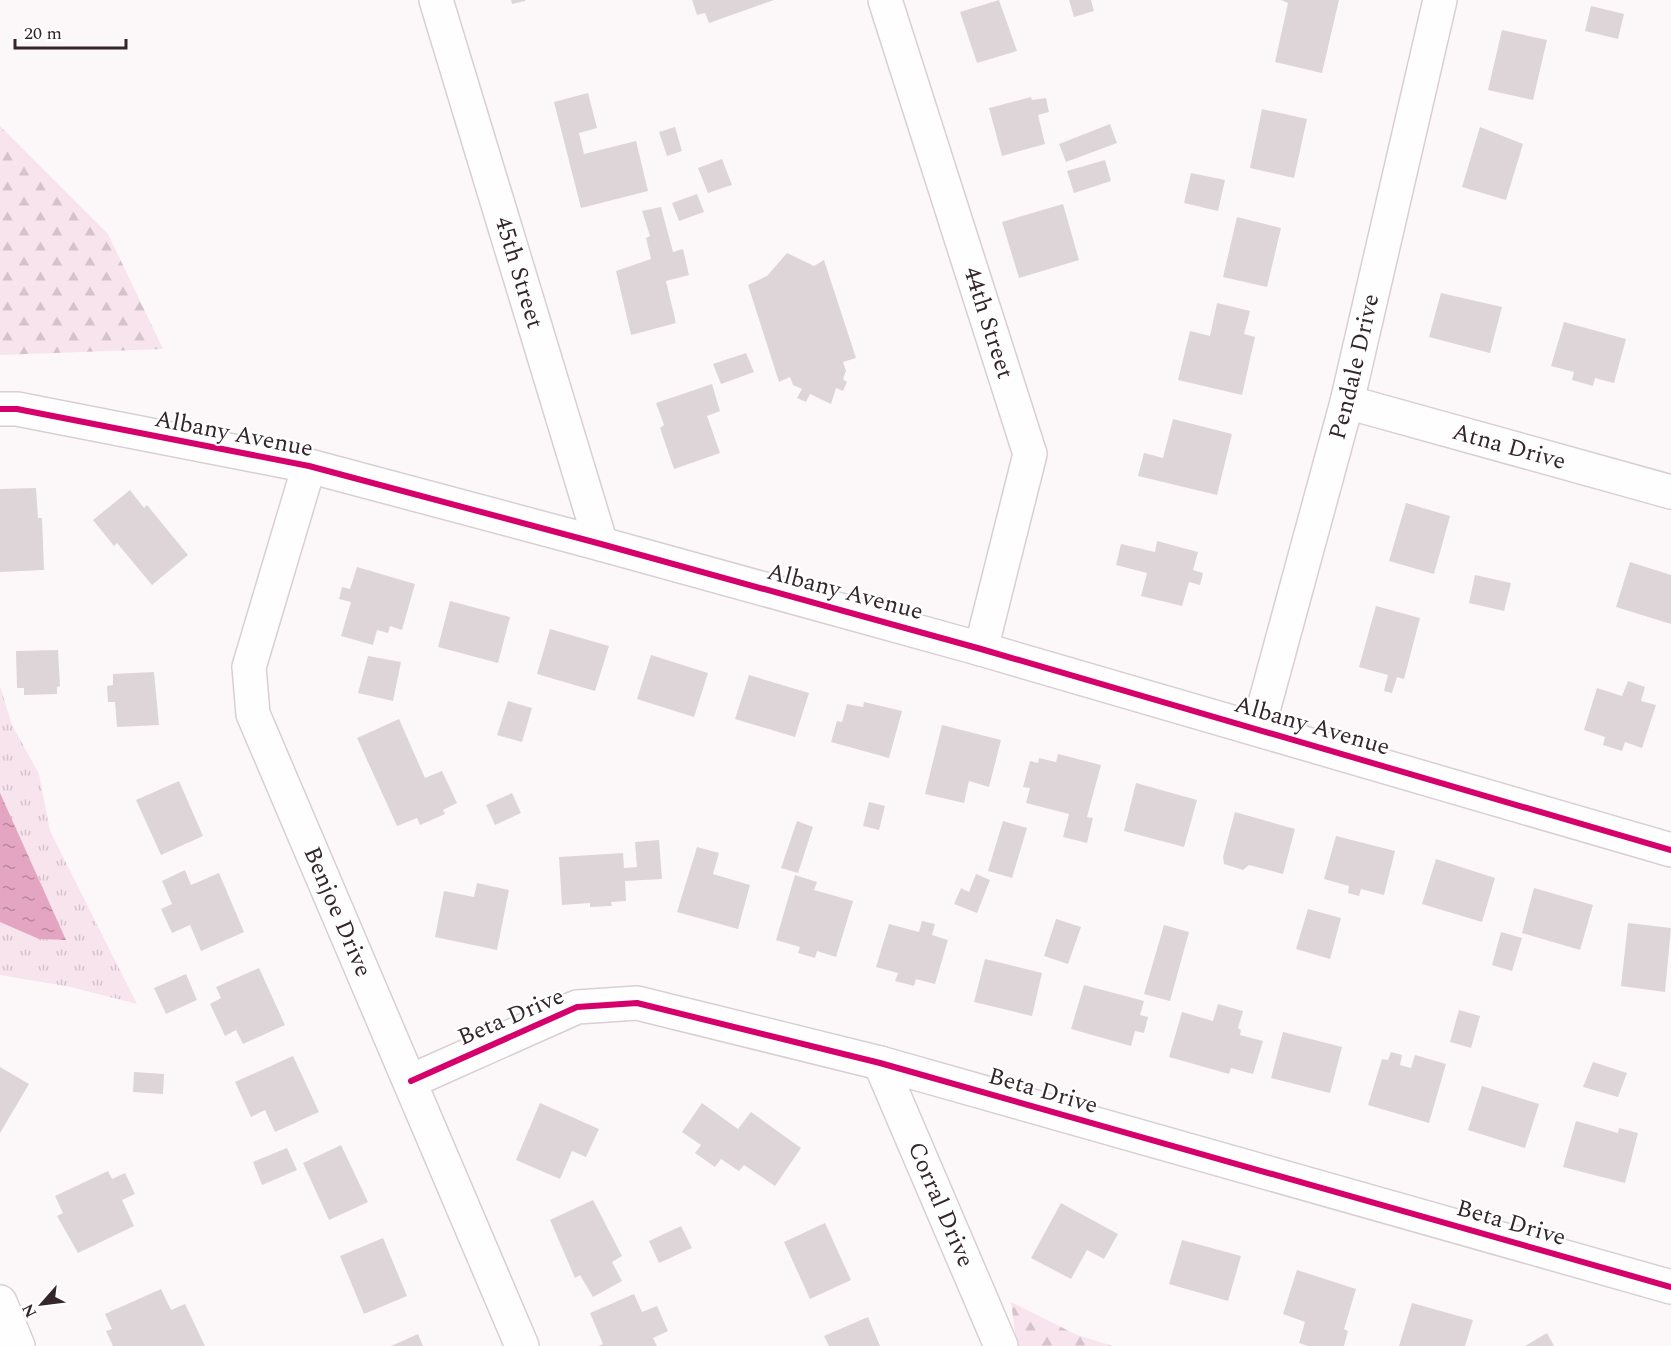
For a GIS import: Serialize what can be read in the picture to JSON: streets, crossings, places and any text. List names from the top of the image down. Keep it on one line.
{"streets":{"street":["45th Street","44th Street","Pendale Drive","Albany Avenue","Atna Drive","Benjoe Drive","Beta Drive","Corral Drive"]},"crossings":[["45th Street","Albany Avenue"],["44th Street","Albany Avenue"],["Pendale Drive","Albany Avenue"],["Pendale Drive","Atna Drive"],["Albany Avenue","Benjoe Drive"],["Benjoe Drive","Beta Drive"],["Beta Drive","Corral Drive"]],"scale_bar":"20 m","north":"bottom left"}
